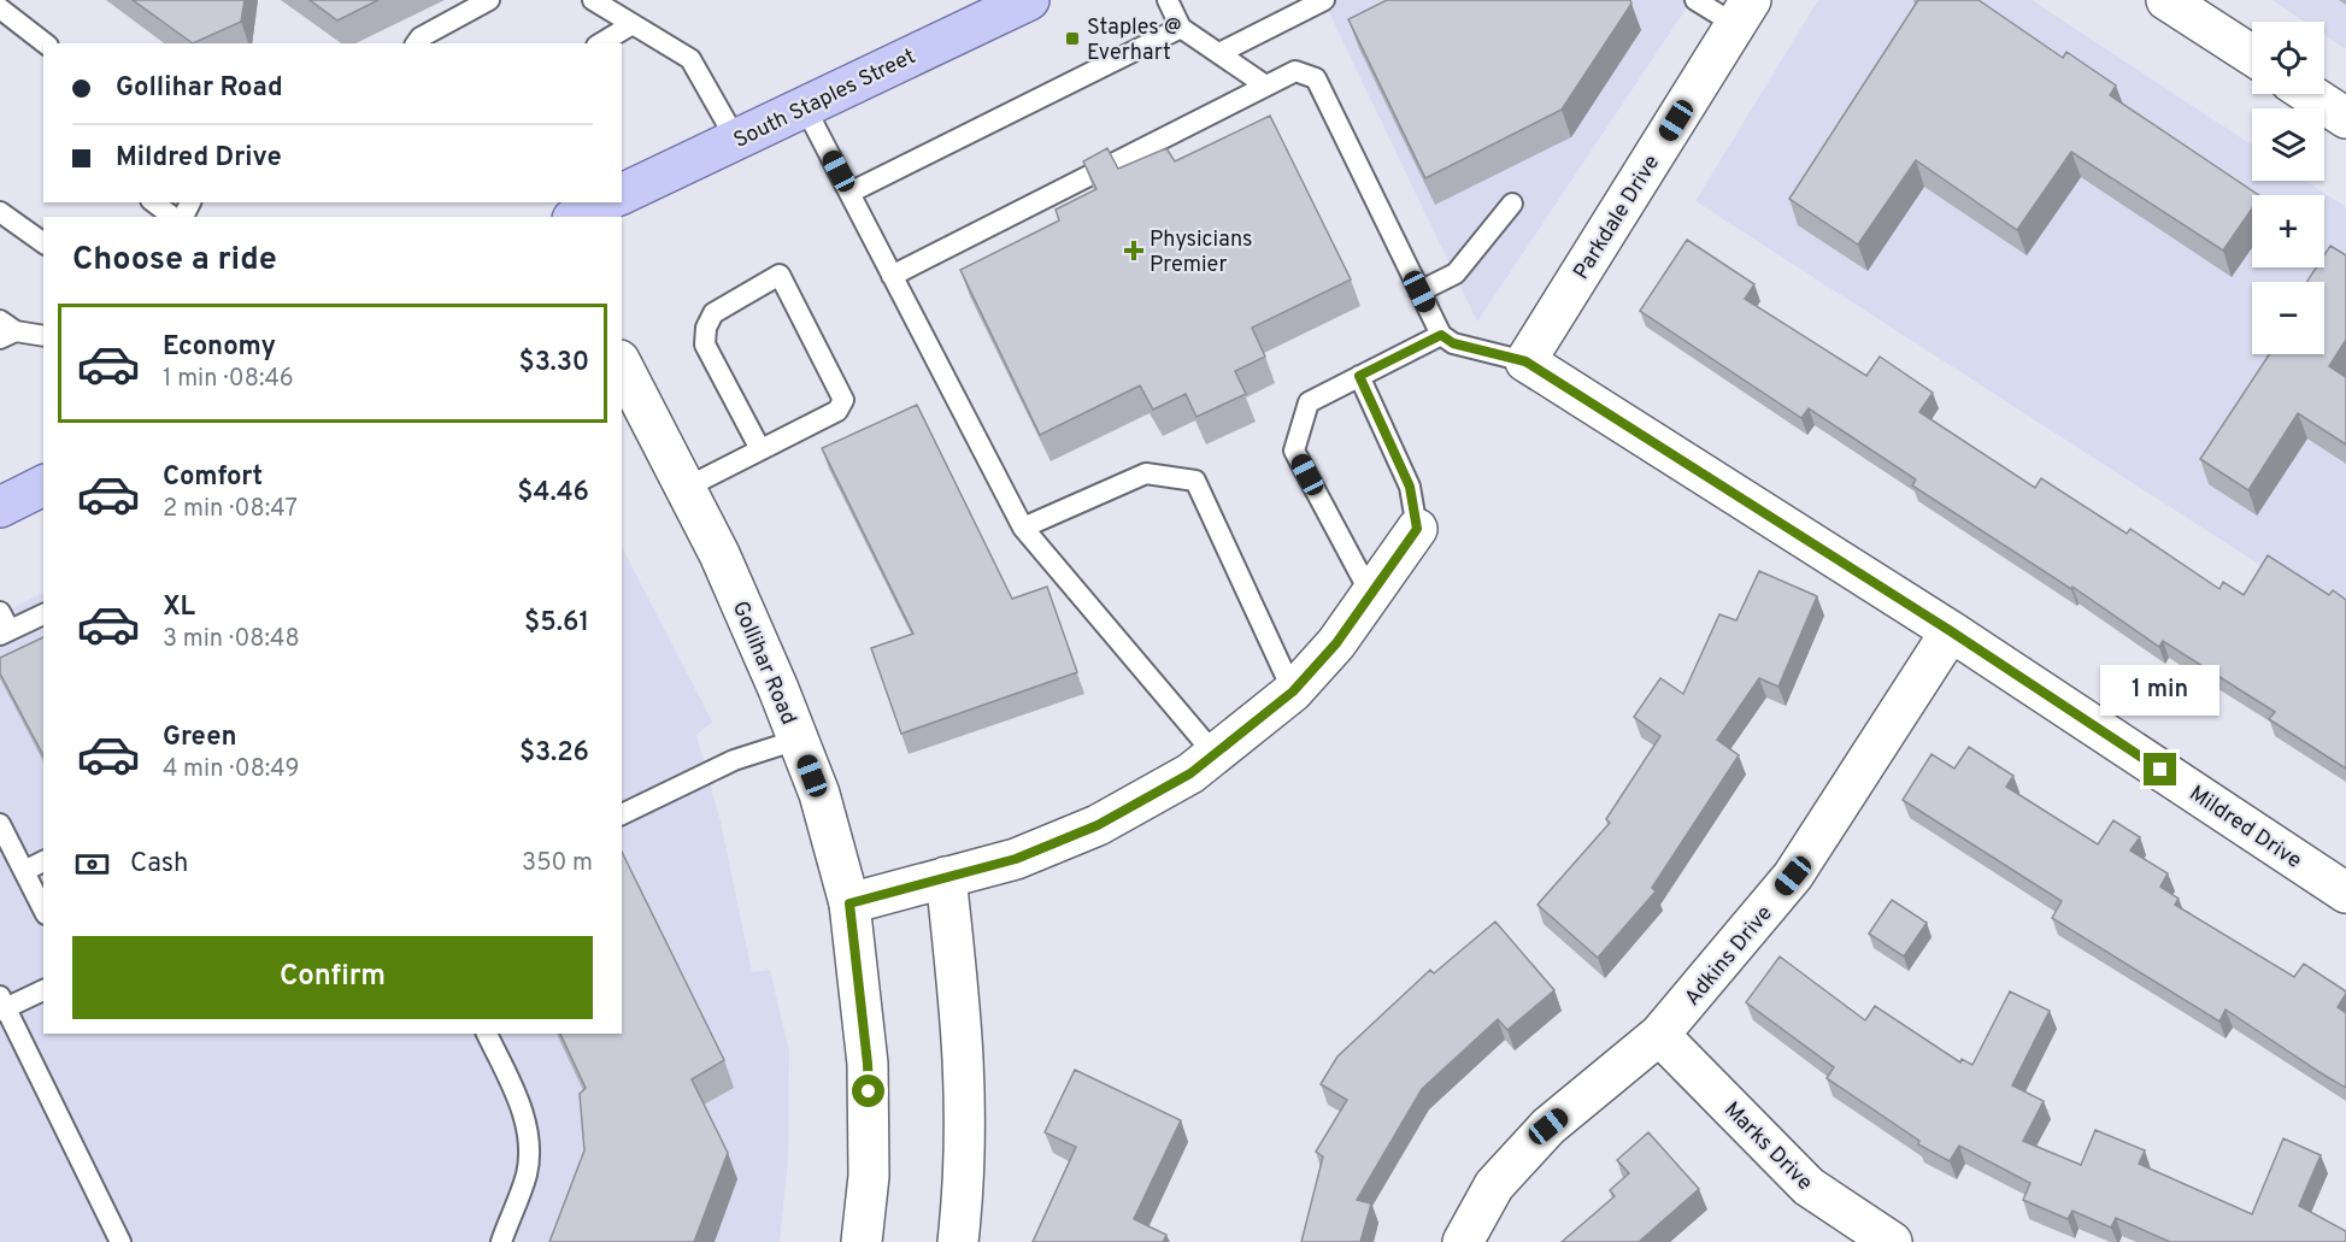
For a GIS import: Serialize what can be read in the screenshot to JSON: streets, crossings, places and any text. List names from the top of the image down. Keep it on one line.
{"streets":{"main road":["South Staples Street"],"street":["Parkdale Drive","Gollihar Road","Mildred Drive","Adkins Drive","Marks Drive"]},"crossings":[["Parkdale Drive","Mildred Drive"],["Mildred Drive","Adkins Drive"],["Adkins Drive","Marks Drive"]],"places":{"transit":["Staples @ Everhart"],"health":["Physicians Premier"]},"page":{"map_buttons":["+","−"],"banner":["Gollihar Road","Mildred Drive"],"heading":"Choose a ride","list":[{"name":"Economy","note":"1 min · 08:46","value":"$3.30"},{"name":"Comfort","note":"2 min · 08:47","value":"$4.46"},{"name":"XL","note":"3 min · 08:48","value":"$5.61"},{"name":"Green","note":"4 min · 08:49","value":"$3.26"}],"bubble":"1 min","pay":["Cash","350 m"],"buttons":"Confirm"}}
